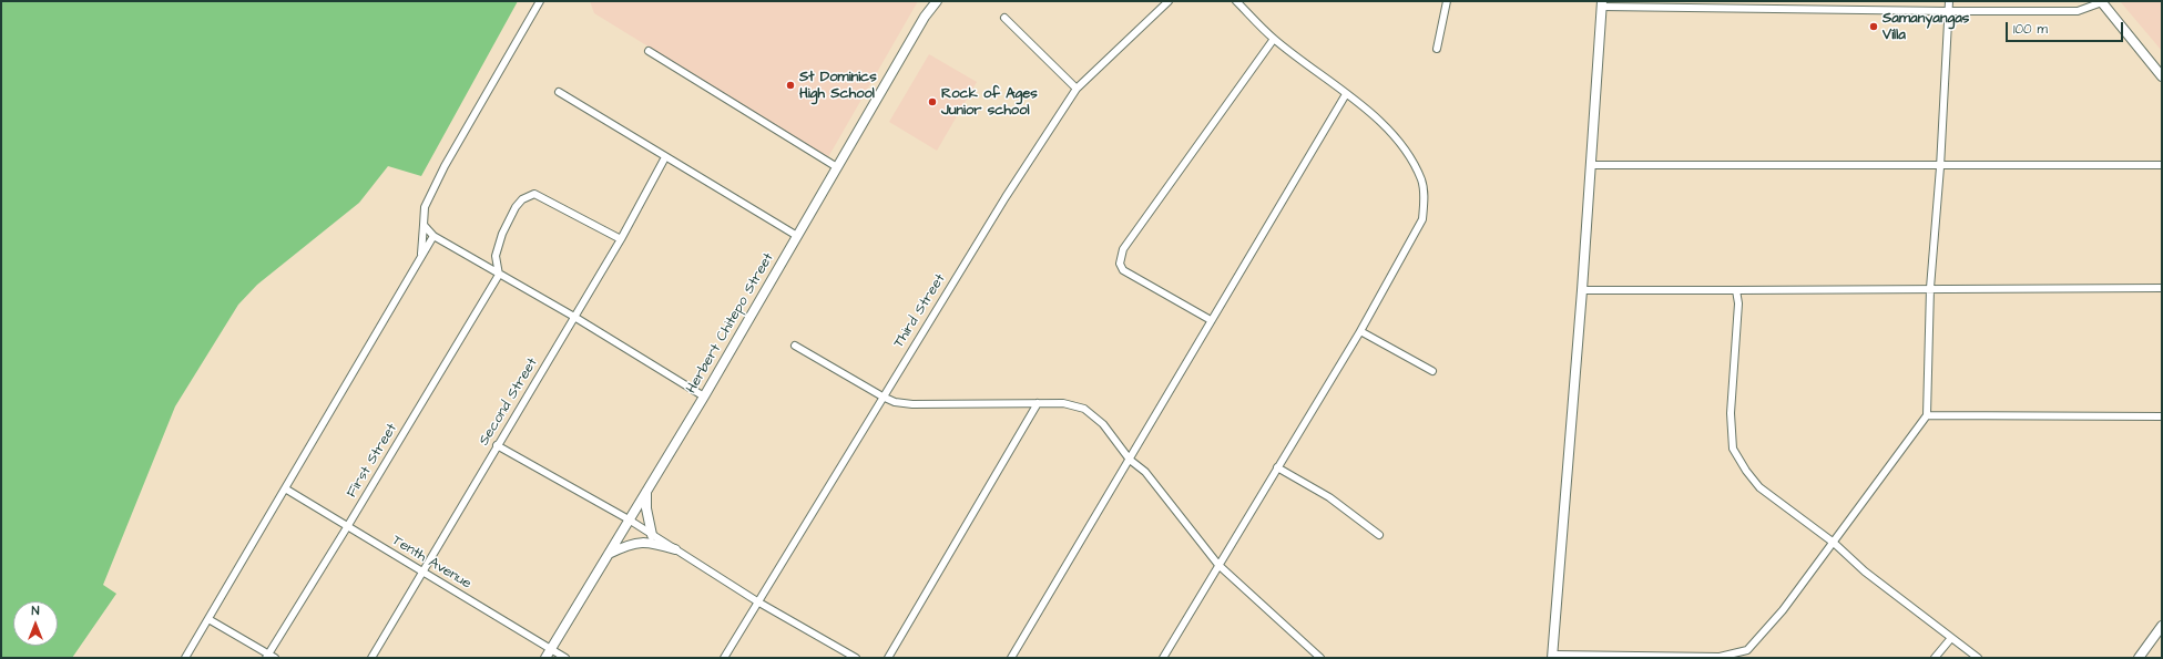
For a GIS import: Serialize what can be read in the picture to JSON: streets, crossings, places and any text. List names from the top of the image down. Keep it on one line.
{"streets":{"main road":["Herbert Chitepo Street"],"street":["Third Street","Second Street","First Street","Tenth Avenue"]},"crossings":[["Herbert Chitepo Street","Tenth Avenue"],["Second Street","Tenth Avenue"],["First Street","Tenth Avenue"]],"places":["Samanyangas Villa","St Dominics High School","Rock of Ages Junior school"],"scale_bar":"100 m","north":"top"}
